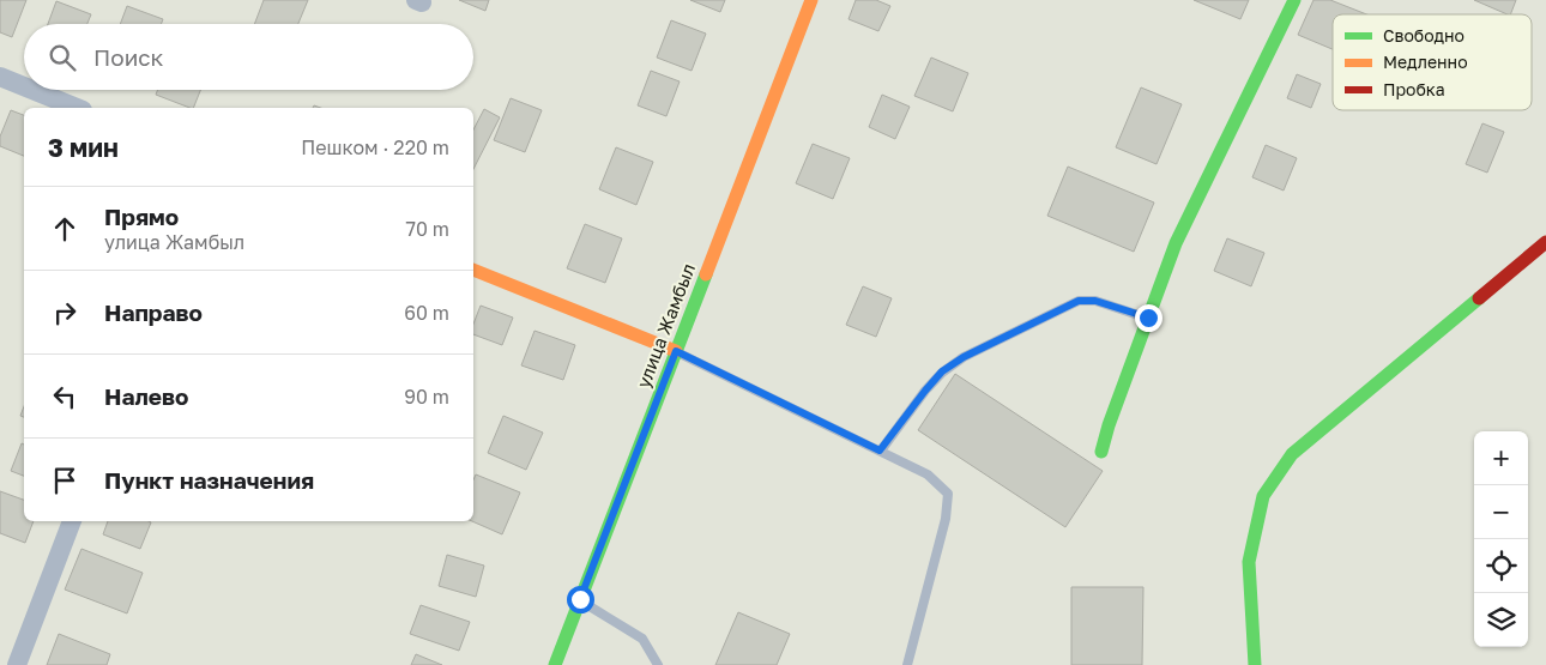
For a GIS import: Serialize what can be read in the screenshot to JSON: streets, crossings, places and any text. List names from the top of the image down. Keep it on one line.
{"streets":{"street":["улица Жамбыл"]},"legend":["Свободно","Медленно","Пробка"],"page":{"search":"Поиск","heading":["3 мин","Пешком · 220 m"],"list":[["Прямо","улица Жамбыл","70 m"],["Направо","60 m"],["Налево","90 m"],"Пункт назначения"],"map_buttons":["+","−"]}}
